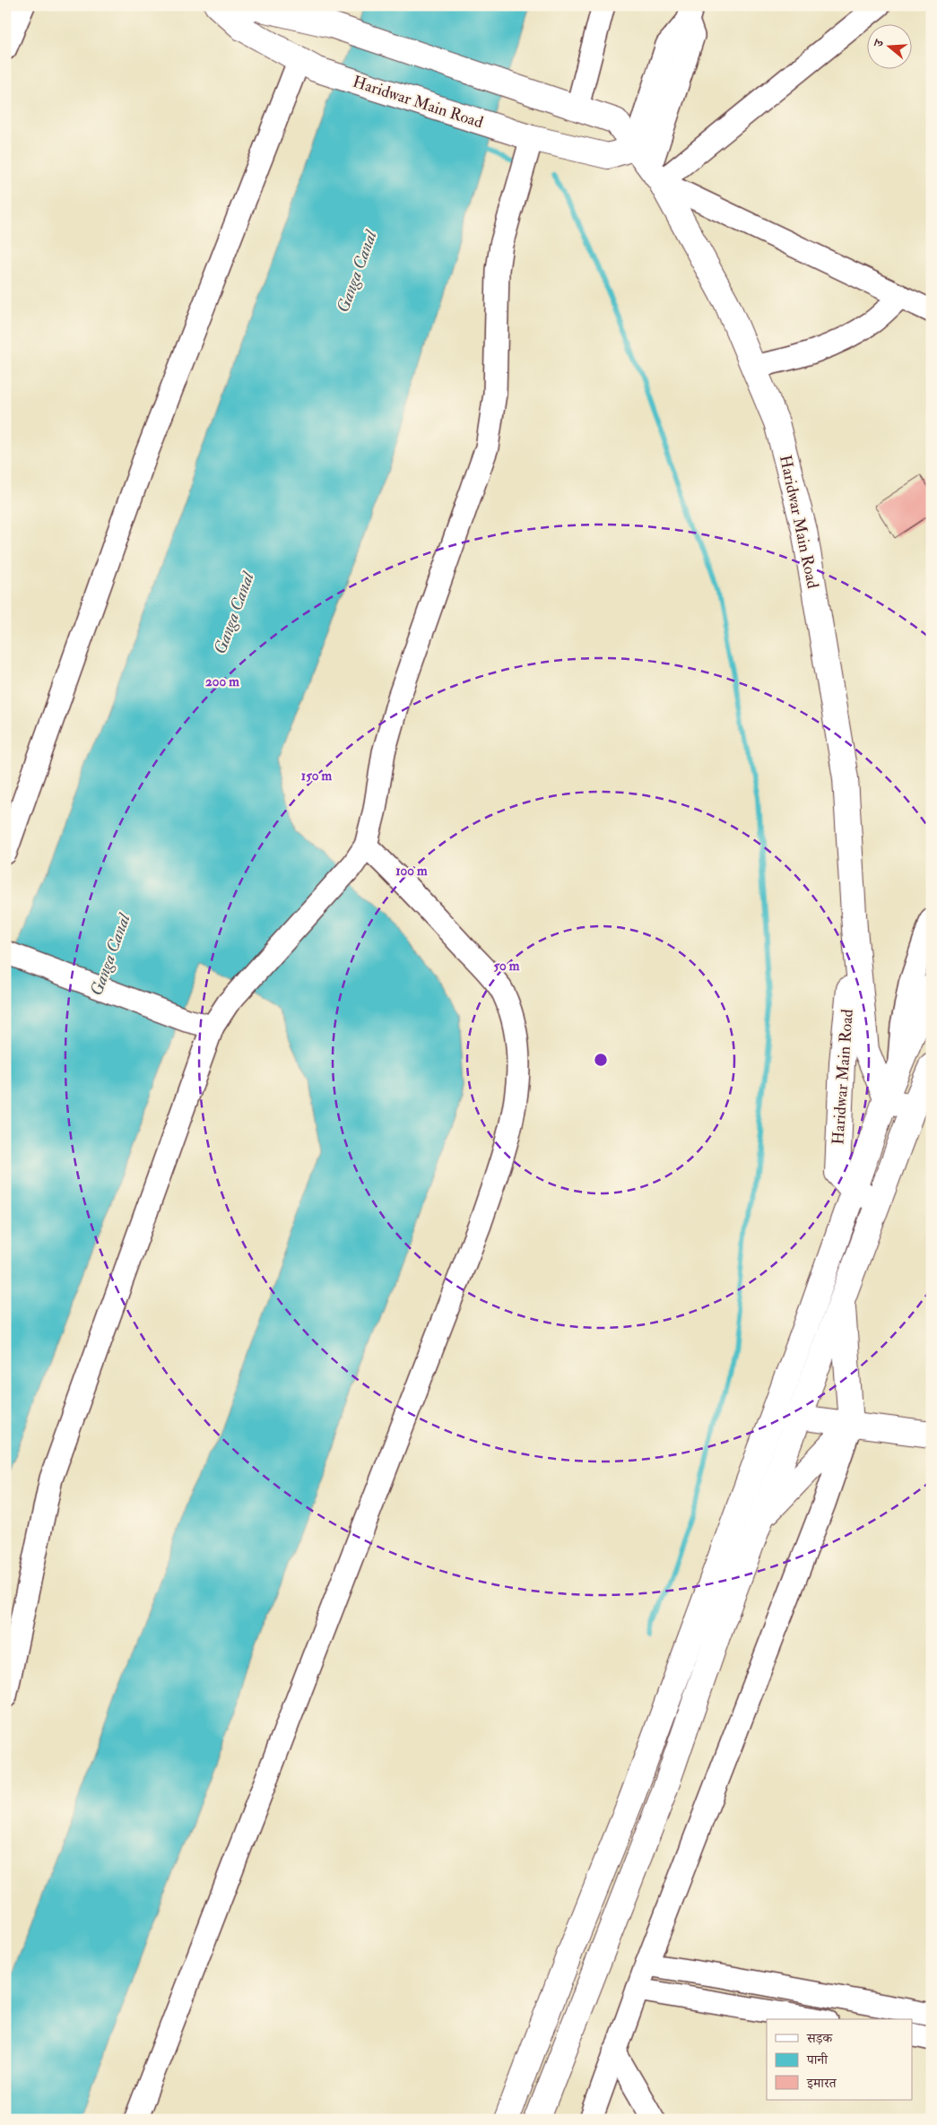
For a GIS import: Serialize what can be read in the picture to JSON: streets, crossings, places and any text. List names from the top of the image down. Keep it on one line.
{"streets":{"main road":["Haridwar Main Road"]},"water":["Ganga Canal"],"legend":["सड़क","पानी","इमारत"],"north":"left","rings":["200 m","150 m","100 m","50 m"]}
